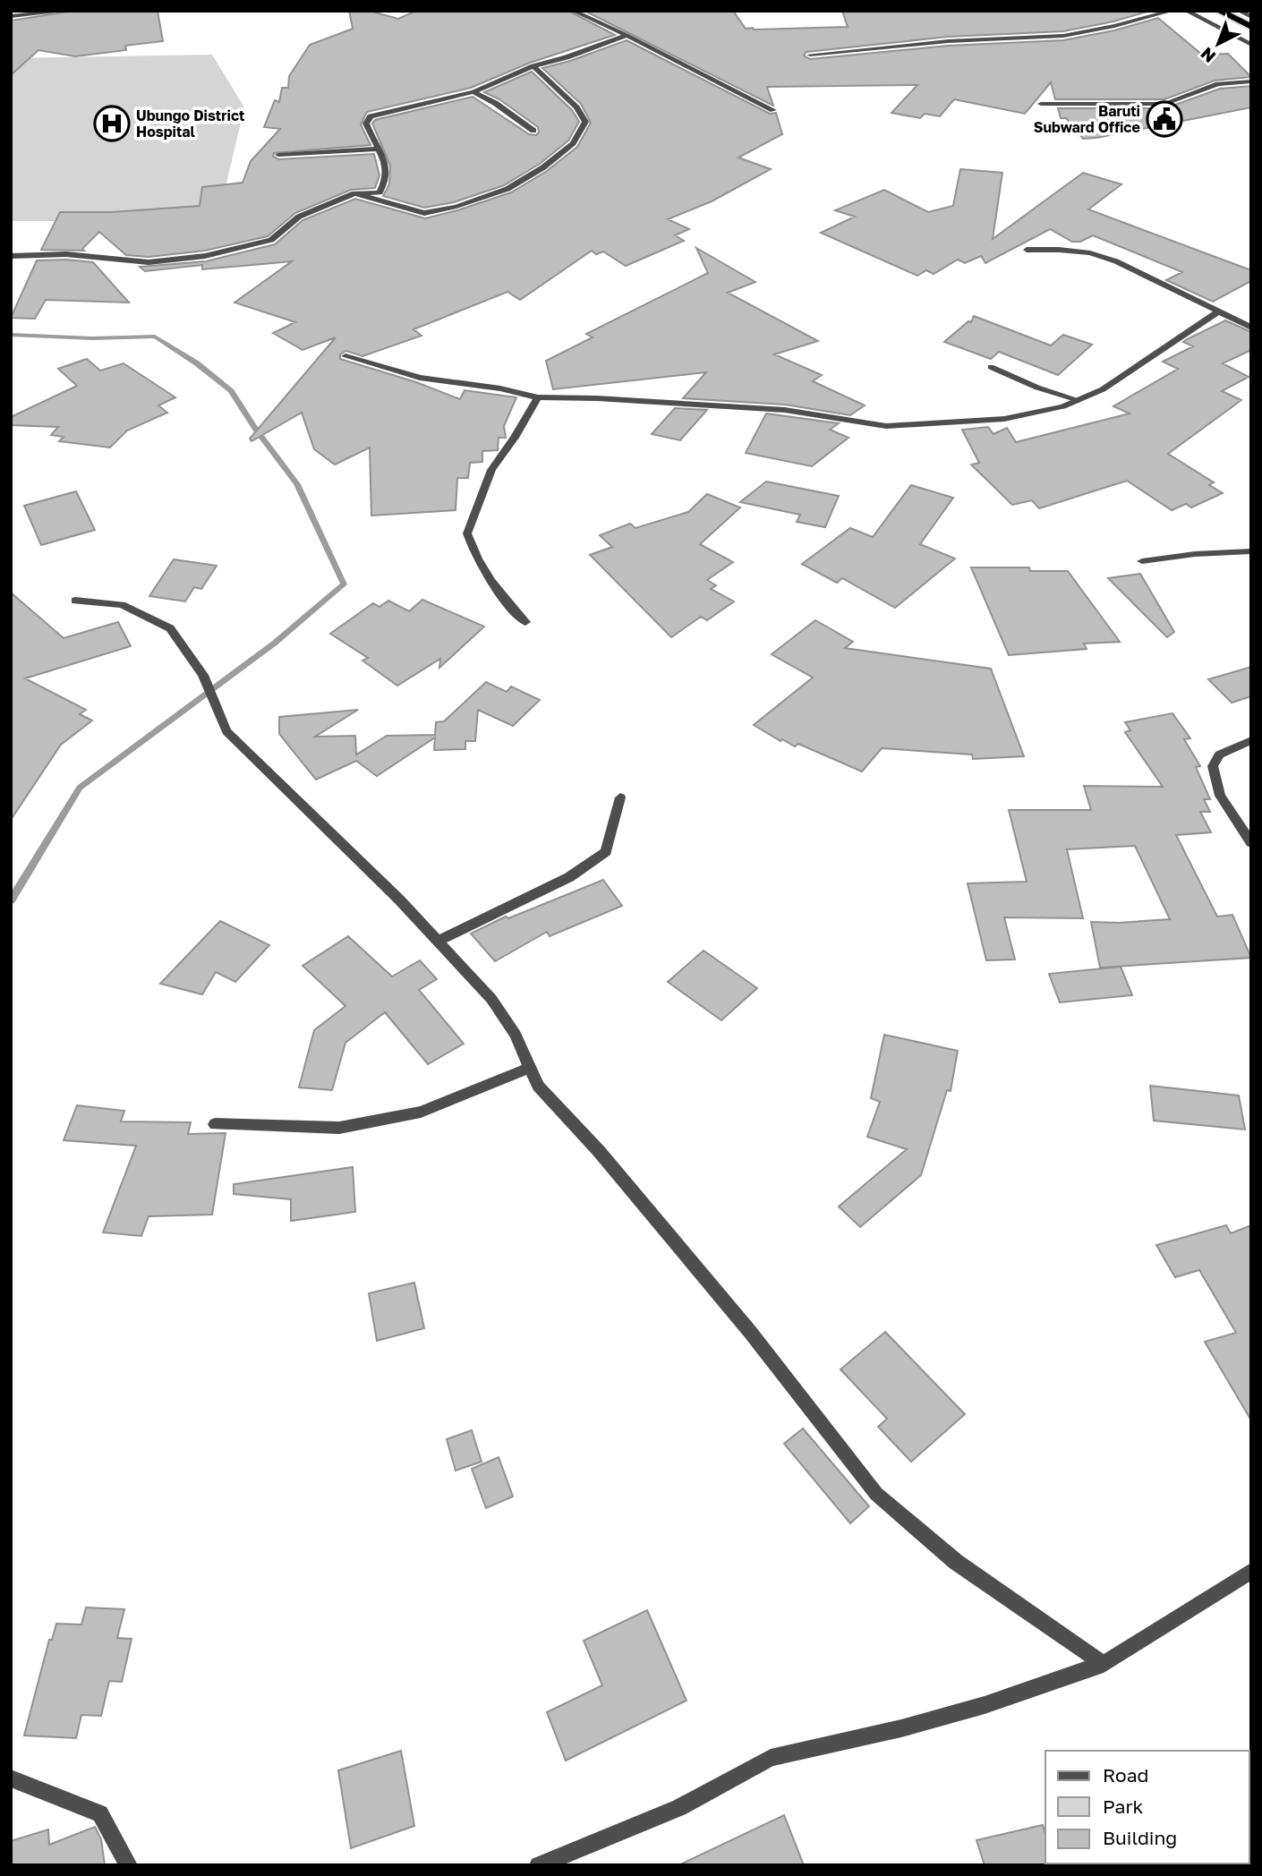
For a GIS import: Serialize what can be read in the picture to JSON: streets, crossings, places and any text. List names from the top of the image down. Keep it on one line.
{"places":{"public building":["Baruti Subward Office"],"hospital":["Ubungo District Hospital"]},"legend":["Road","Park","Building"],"north":"bottom left"}
